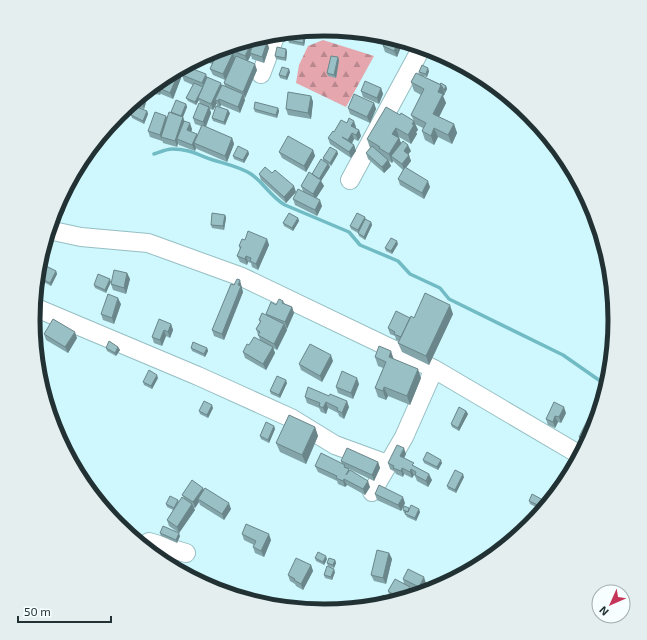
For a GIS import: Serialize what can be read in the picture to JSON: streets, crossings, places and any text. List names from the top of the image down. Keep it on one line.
{"scale_bar":"50 m","north":"bottom left"}
